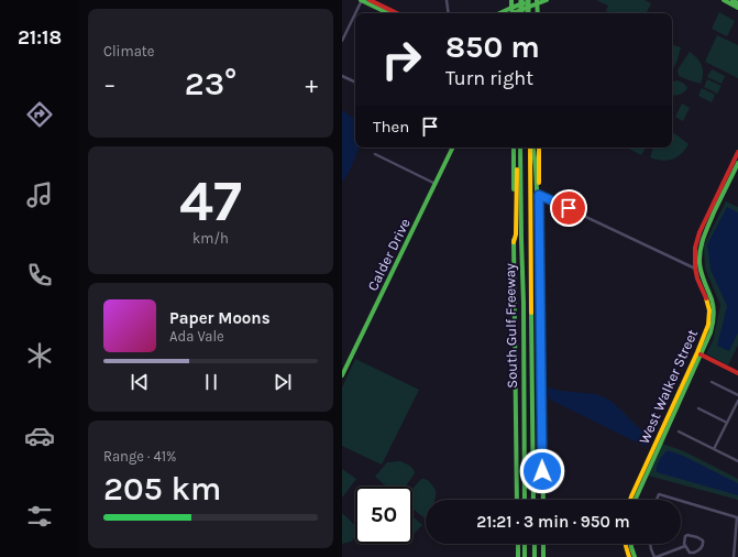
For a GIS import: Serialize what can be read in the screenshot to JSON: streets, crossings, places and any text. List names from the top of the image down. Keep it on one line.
{"streets":{"main road":["Calder Drive","South Gulf Freeway","West Walker Street"]},"page":{"tabs":"21:18","tile":["Climate",["47","km/h"],["Range · 41%","205 km"]],"turn":["850 m","Turn right"],"heat":["−","23°","+"],"then":"Then","song":["Paper Moons","Ada Vale"],"limit":"50","trip":"21:21 · 3 min · 950 m"}}
